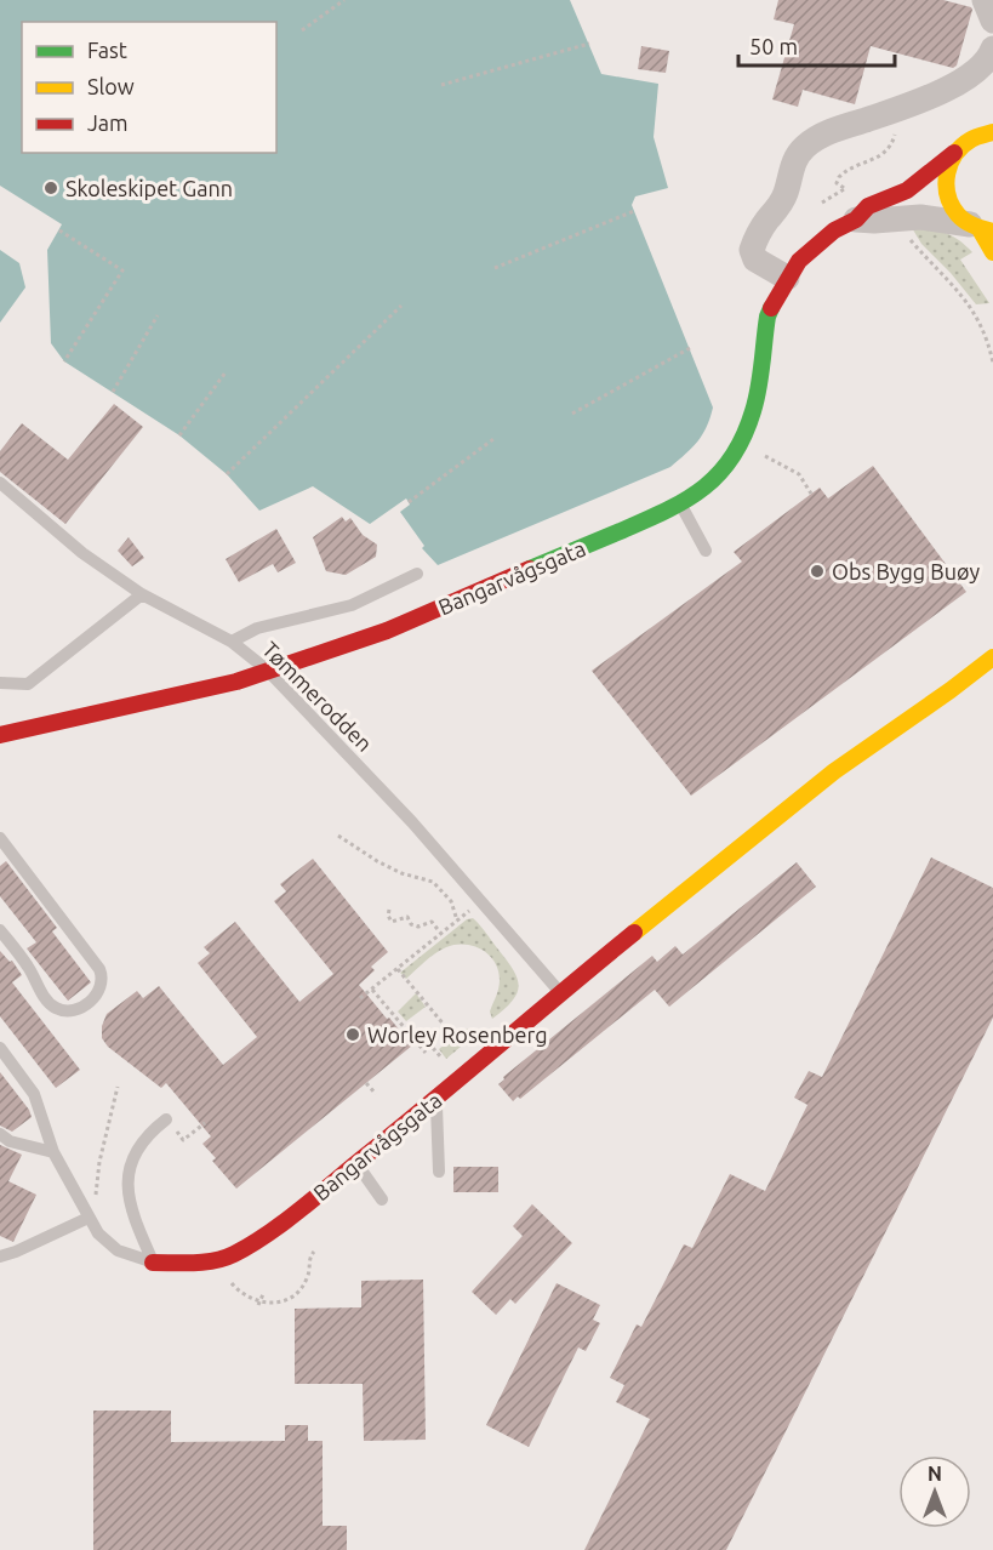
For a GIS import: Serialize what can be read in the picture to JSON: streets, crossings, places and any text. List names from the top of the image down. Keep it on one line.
{"streets":{"main road":["Bangarvågsgata"],"lane":["Tømmerodden"]},"crossings":[["Bangarvågsgata","Tømmerodden"]],"places":["Skoleskipet Gann","Obs Bygg Buøy","Worley Rosenberg"],"legend":["Fast","Slow","Jam"],"scale_bar":"50 m","north":"top"}
